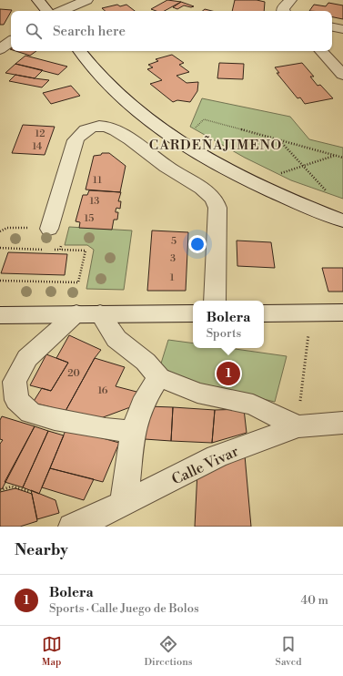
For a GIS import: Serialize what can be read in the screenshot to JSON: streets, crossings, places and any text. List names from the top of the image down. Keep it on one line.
{"streets":{"street":["Calle Vivar"]},"districts":["CARDEÑAJIMENO"],"house_numbers":["12","14","11","13","15","5","3","1","20","16"],"page":{"search":"Search here","popup":["Bolera","Sports"],"pins":"1","heading":"Nearby","list":[{"mark":"1","name":"Bolera","note":"Sports · Calle Juego de Bolos","value":"40 m"}],"nav":["Map","Directions","Saved"]}}
